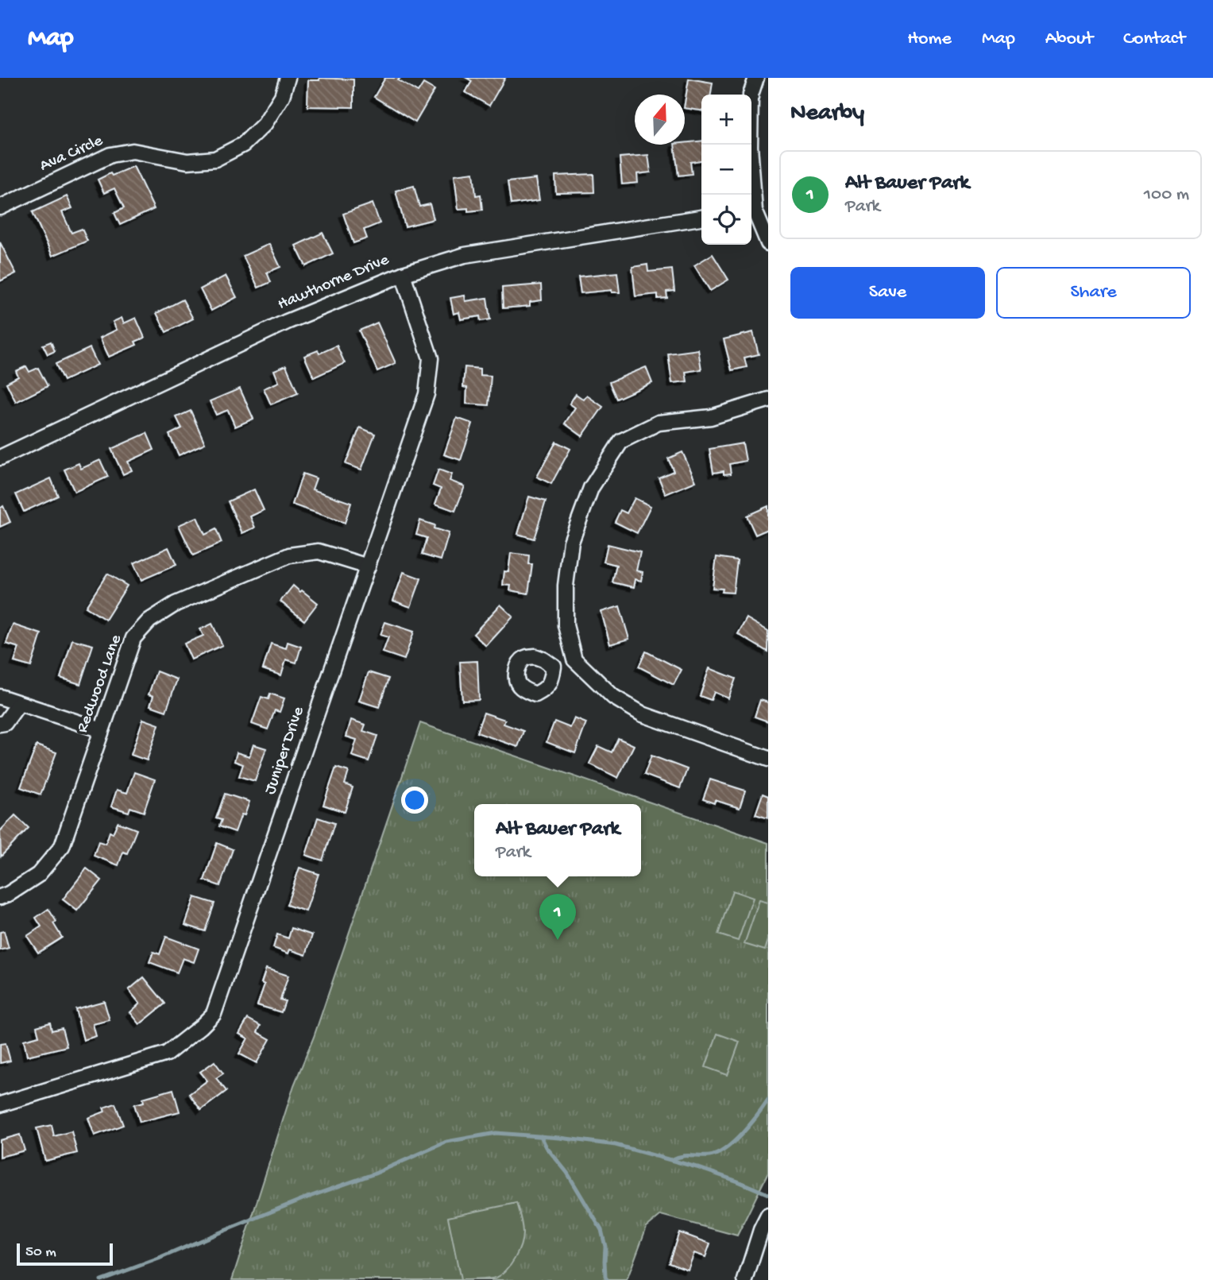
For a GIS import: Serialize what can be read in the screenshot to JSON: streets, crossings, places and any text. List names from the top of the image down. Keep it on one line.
{"streets":{"street":["Ava Circle","Hawthorne Drive","Redwood Lane","Juniper Drive"]},"crossings":[["Hawthorne Drive","Juniper Drive"],["Redwood Lane","Juniper Drive"]],"scale_bar":"50 m","north":"top","page":{"header":"Map","nav":["Home","Map","About","Contact"],"heading":"Nearby","map_buttons":["+","−"],"list":[{"mark":"1","name":"Alt Bauer Park","note":"Park","value":"100 m"}],"buttons":["Save","Share"],"popup":["Alt Bauer Park","Park"],"pins":"1","scale":"50 m"}}
